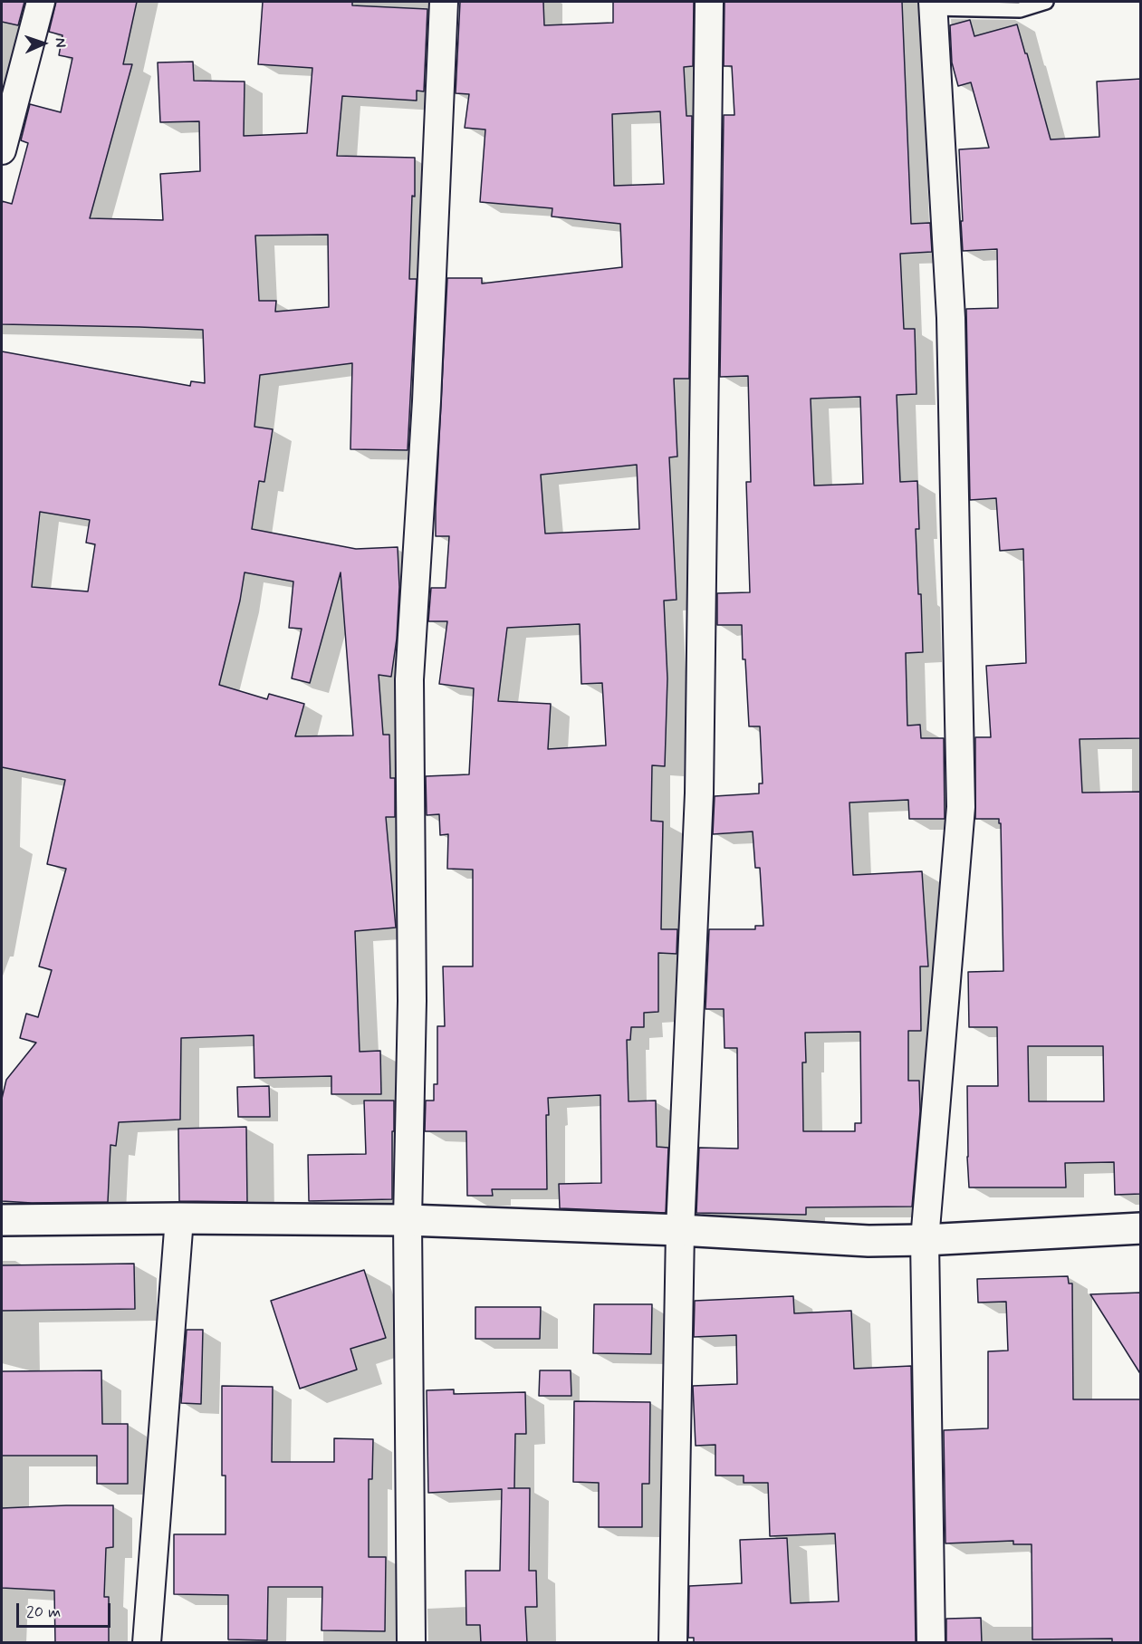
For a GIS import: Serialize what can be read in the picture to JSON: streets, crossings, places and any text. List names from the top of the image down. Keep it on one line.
{"scale_bar":"20 m","north":"right"}
